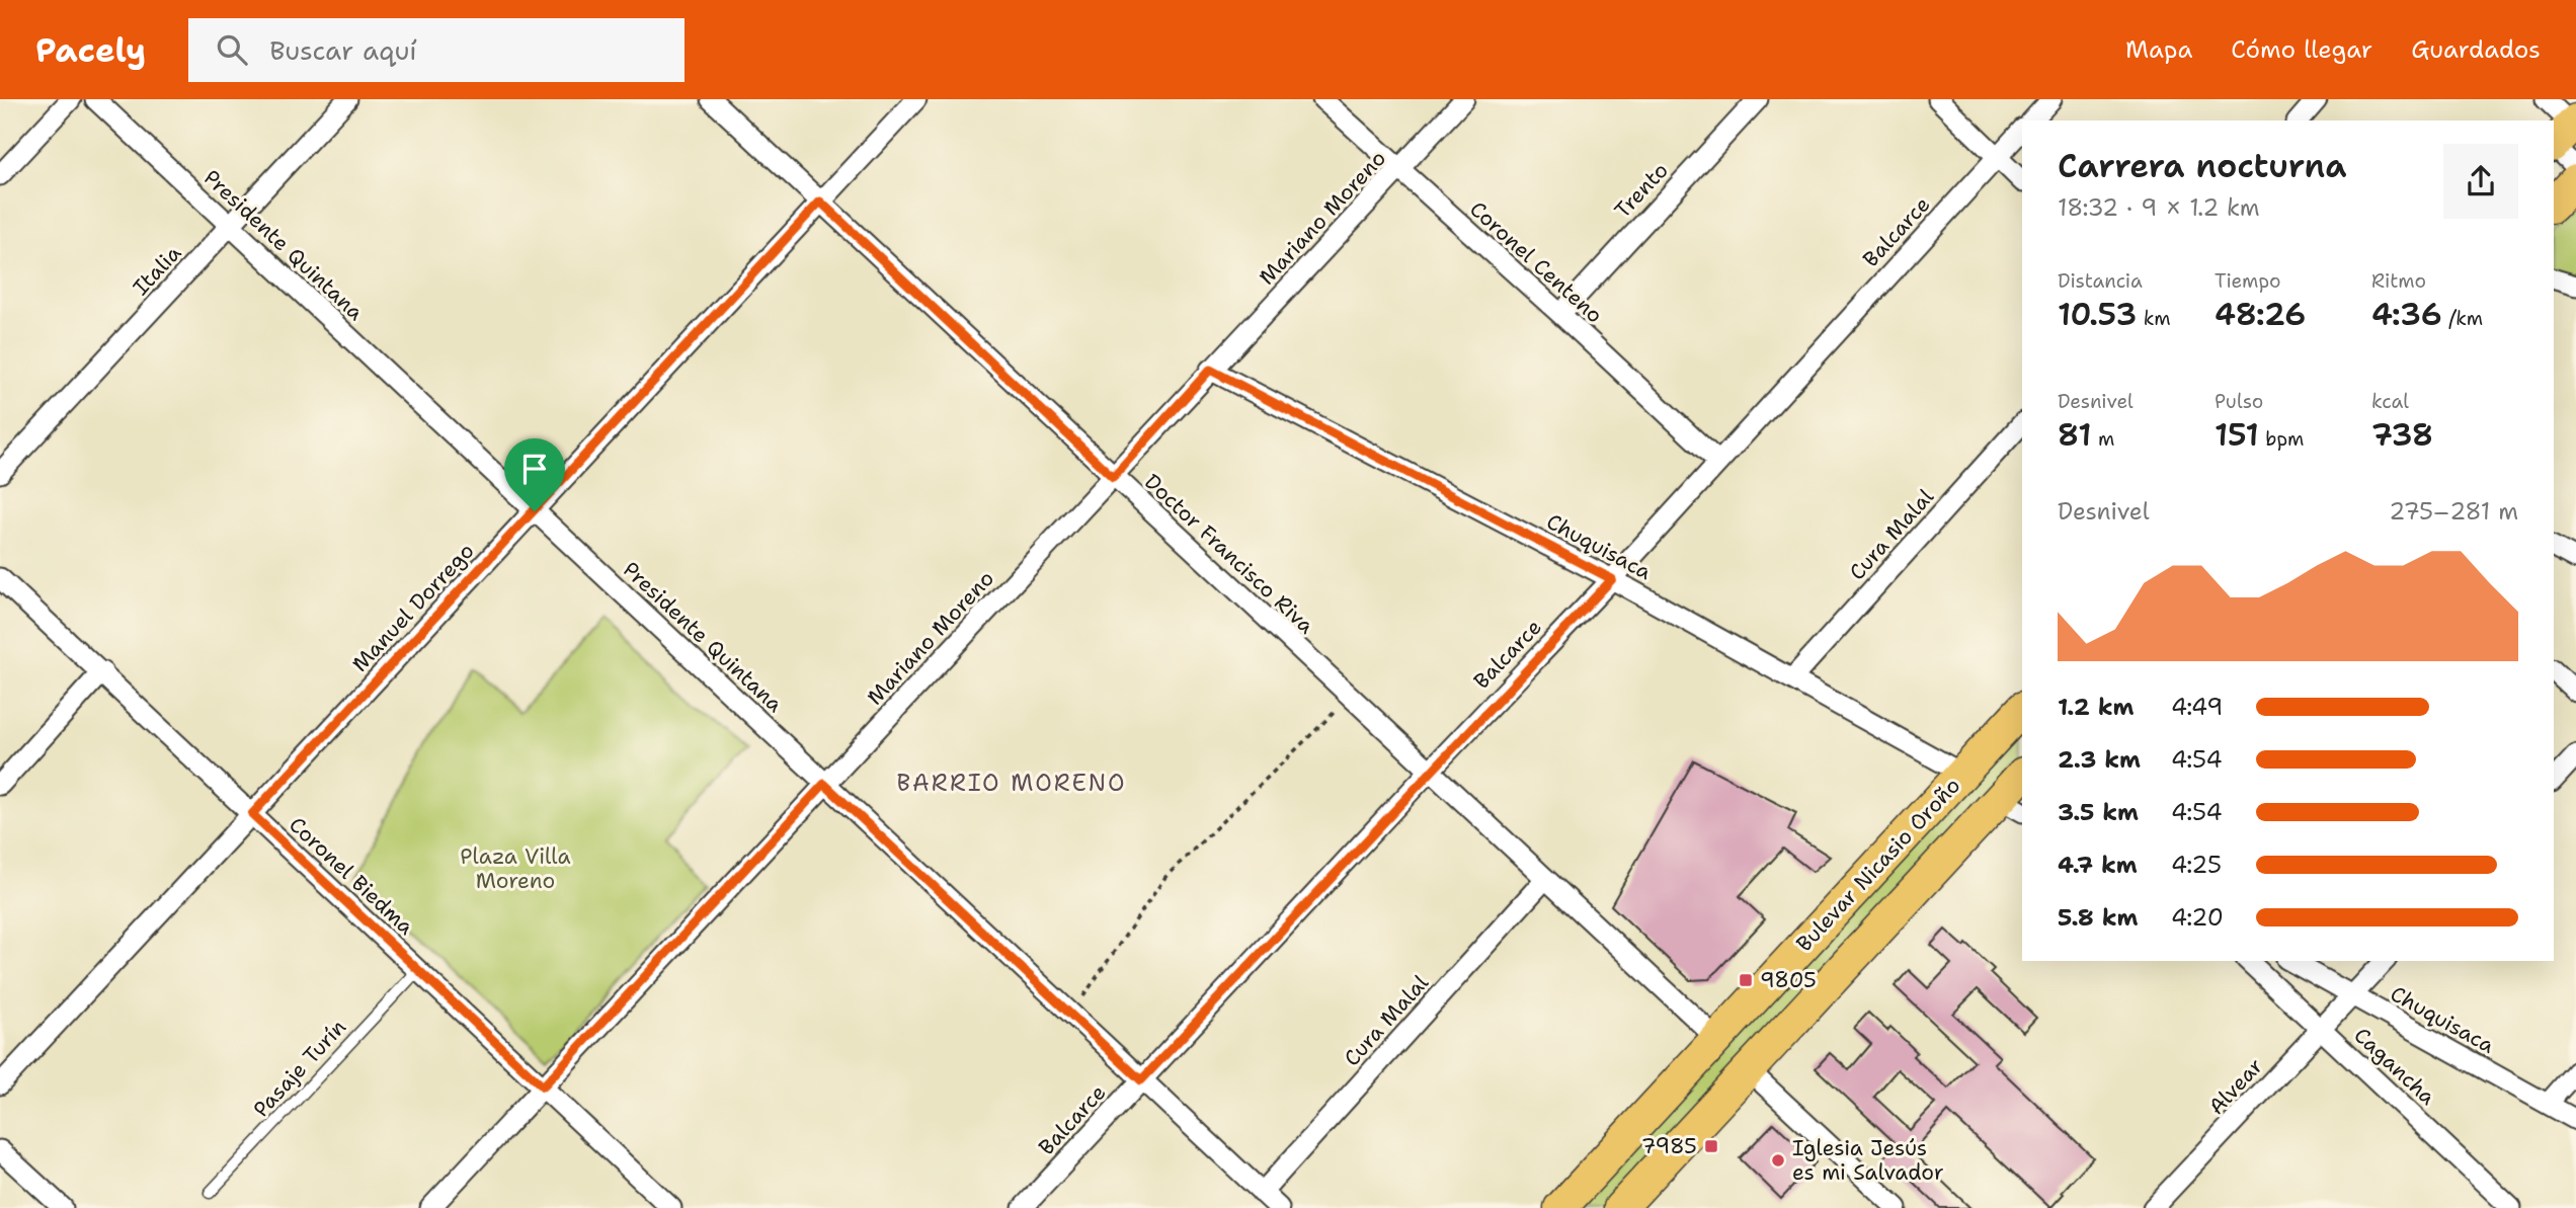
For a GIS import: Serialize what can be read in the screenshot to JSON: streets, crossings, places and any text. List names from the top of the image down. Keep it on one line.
{"streets":{"main road":["Bulevar Nicasio Oroño"],"street":["Trento","Mariano Moreno","Balcarce","Presidente Quintana","Coronel Centeno","Italia","Cura Malal","Chuquisaca","Doctor Francisco Riva","Manuel Dorrego","Coronel Biedma","Cagancha","Alvear"],"lane":["Pasaje Turín"]},"crossings":[["Trento","Coronel Centeno"],["Mariano Moreno","Presidente Quintana"],["Mariano Moreno","Coronel Centeno"],["Mariano Moreno","Chuquisaca"],["Mariano Moreno","Doctor Francisco Riva"],["Mariano Moreno","Coronel Biedma"],["Balcarce","Presidente Quintana"],["Balcarce","Coronel Centeno"],["Balcarce","Chuquisaca"],["Balcarce","Doctor Francisco Riva"],["Presidente Quintana","Italia"],["Presidente Quintana","Cura Malal"],["Presidente Quintana","Manuel Dorrego"],["Cura Malal","Chuquisaca"],["Cura Malal","Doctor Francisco Riva"],["Chuquisaca","Bulevar Nicasio Oroño"],["Chuquisaca","Alvear"],["Doctor Francisco Riva","Manuel Dorrego"],["Doctor Francisco Riva","Bulevar Nicasio Oroño"],["Manuel Dorrego","Coronel Biedma"],["Coronel Biedma","Pasaje Turín"],["Cagancha","Alvear"]],"districts":["BARRIO MORENO"],"parks":["Plaza Villa Moreno"],"places":{"transit":["9805","7985"],"other":["Iglesia Jesús es mi Salvador"]},"page":{"header":"Pacely","search":"Buscar aquí","nav":["Mapa","Cómo llegar","Guardados"],"heading":["Carrera nocturna","18:32 · 9 × 1.2 km"],"stats":[["Distancia","10.53 km"],["Tiempo","48:26"],["Ritmo","4:36 /km"],["Desnivel","81 m"],["Pulso","151 bpm"],["kcal","738"]],"chart":["Desnivel","275–281 m"],"list":[{"name":"1.2 km","note":"4:49"},{"name":"2.3 km","note":"4:54"},{"name":"3.5 km","note":"4:54"},{"name":"4.7 km","note":"4:25"},{"name":"5.8 km","note":"4:20"}]}}
